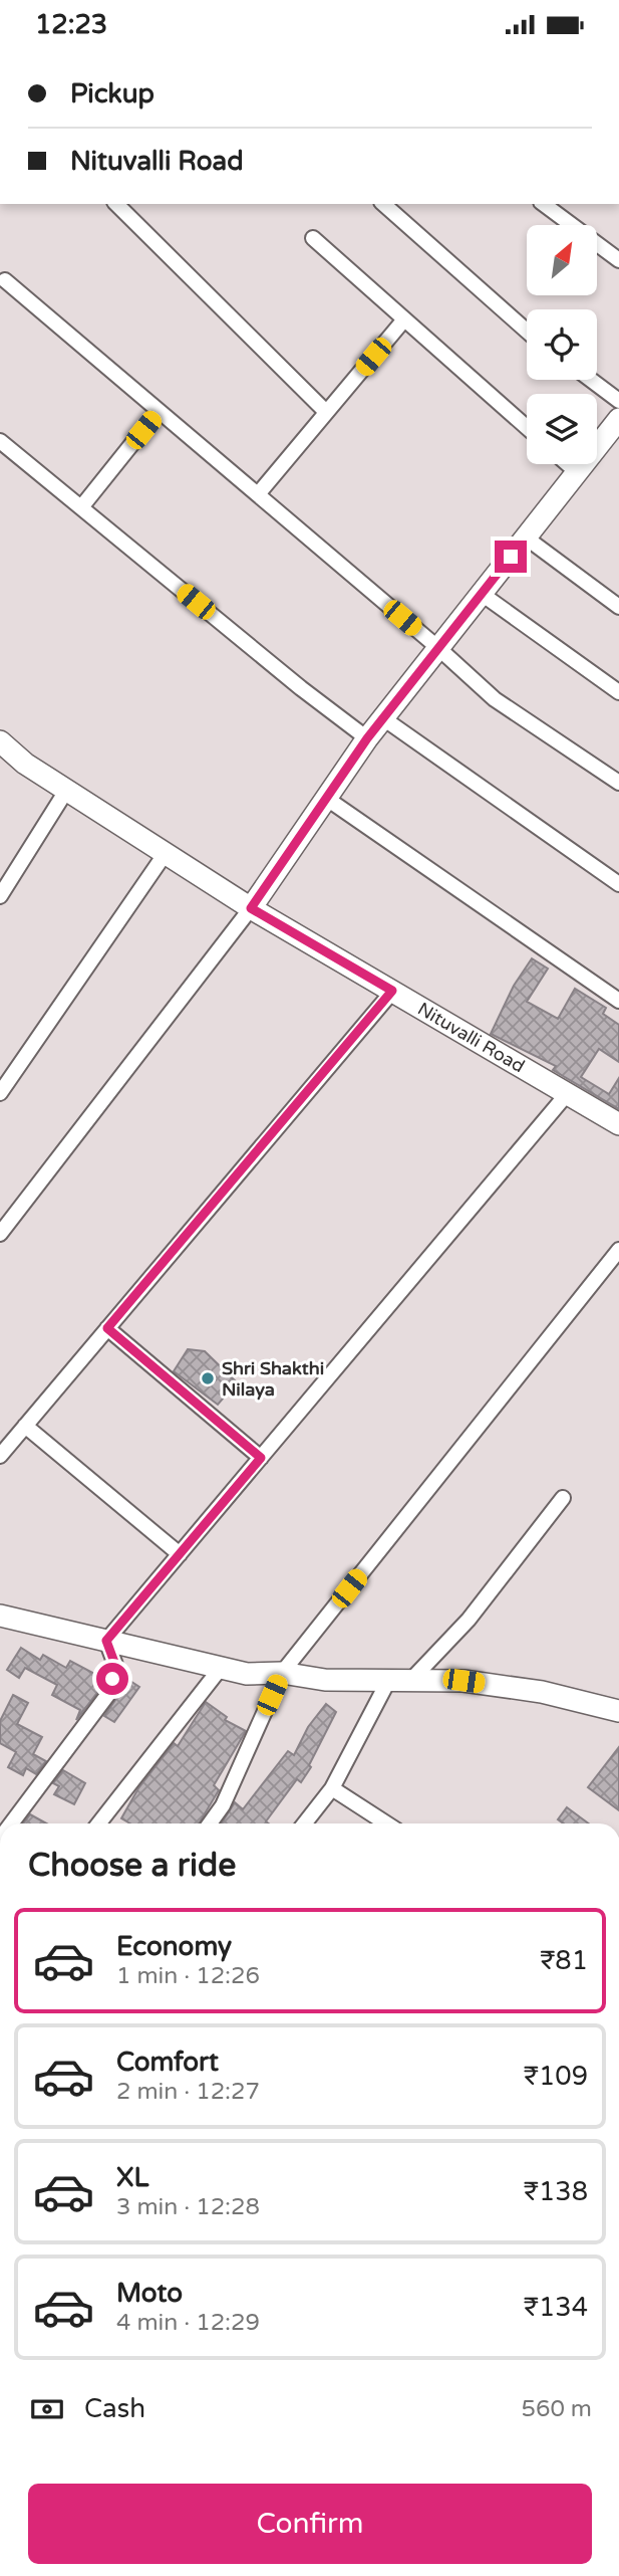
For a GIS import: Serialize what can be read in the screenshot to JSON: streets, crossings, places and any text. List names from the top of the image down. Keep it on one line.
{"streets":{"street":["Nituvalli Road"]},"places":["Shri Shakthi Nilaya"],"north":"top right","page":{"status":"12:23","banner":["Pickup","Nituvalli Road"],"heading":"Choose a ride","list":[{"name":"Economy","note":"1 min · 12:26","value":"₹81"},{"name":"Comfort","note":"2 min · 12:27","value":"₹109"},{"name":"XL","note":"3 min · 12:28","value":"₹138"},{"name":"Moto","note":"4 min · 12:29","value":"₹134"}],"pay":["Cash","560 m"],"buttons":"Confirm"}}
